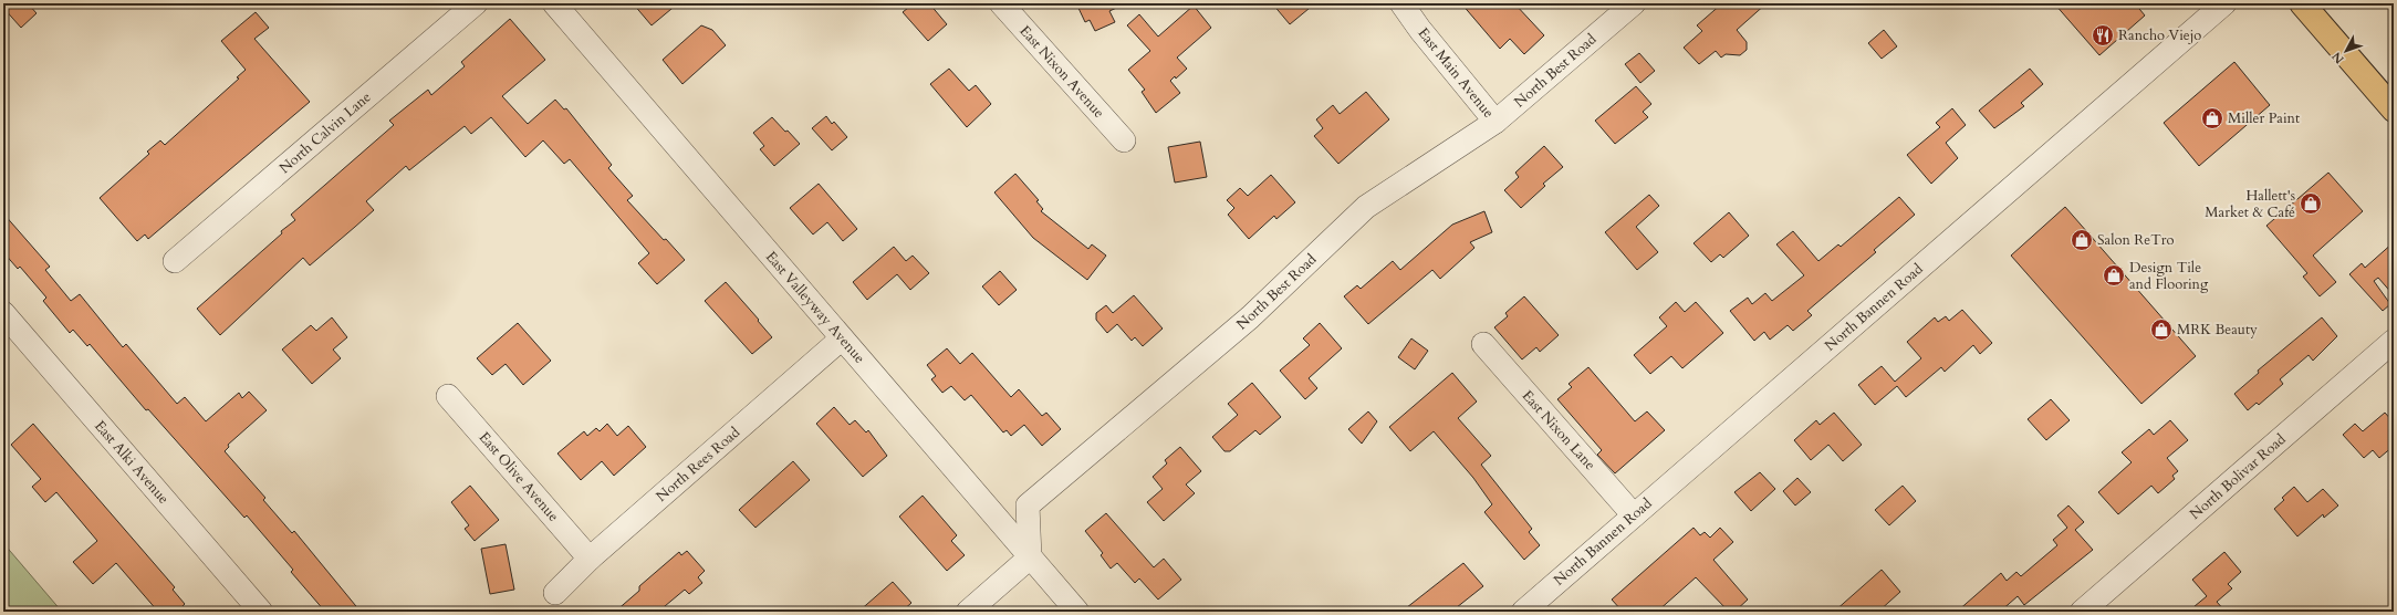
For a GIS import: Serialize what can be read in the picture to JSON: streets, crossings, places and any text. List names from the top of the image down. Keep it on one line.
{"streets":{"street":["North Best Road","East Nixon Avenue","East Main Avenue","North Calvin Lane","East Valleyway Avenue","North Bannen Road","East Nixon Lane","East Alki Avenue","North Rees Road","East Olive Avenue","North Bolivar Road"]},"crossings":[["North Best Road","East Main Avenue"],["North Best Road","East Valleyway Avenue"],["East Valleyway Avenue","North Rees Road"],["North Bannen Road","East Nixon Lane"],["North Rees Road","East Olive Avenue"]],"places":{"restaurant":["Rancho Viejo"],"shop":["Miller Paint","Hallett's Market & Café","Salon ReTro","Design Tile and Flooring","MRK Beauty"]},"north":"bottom left"}
